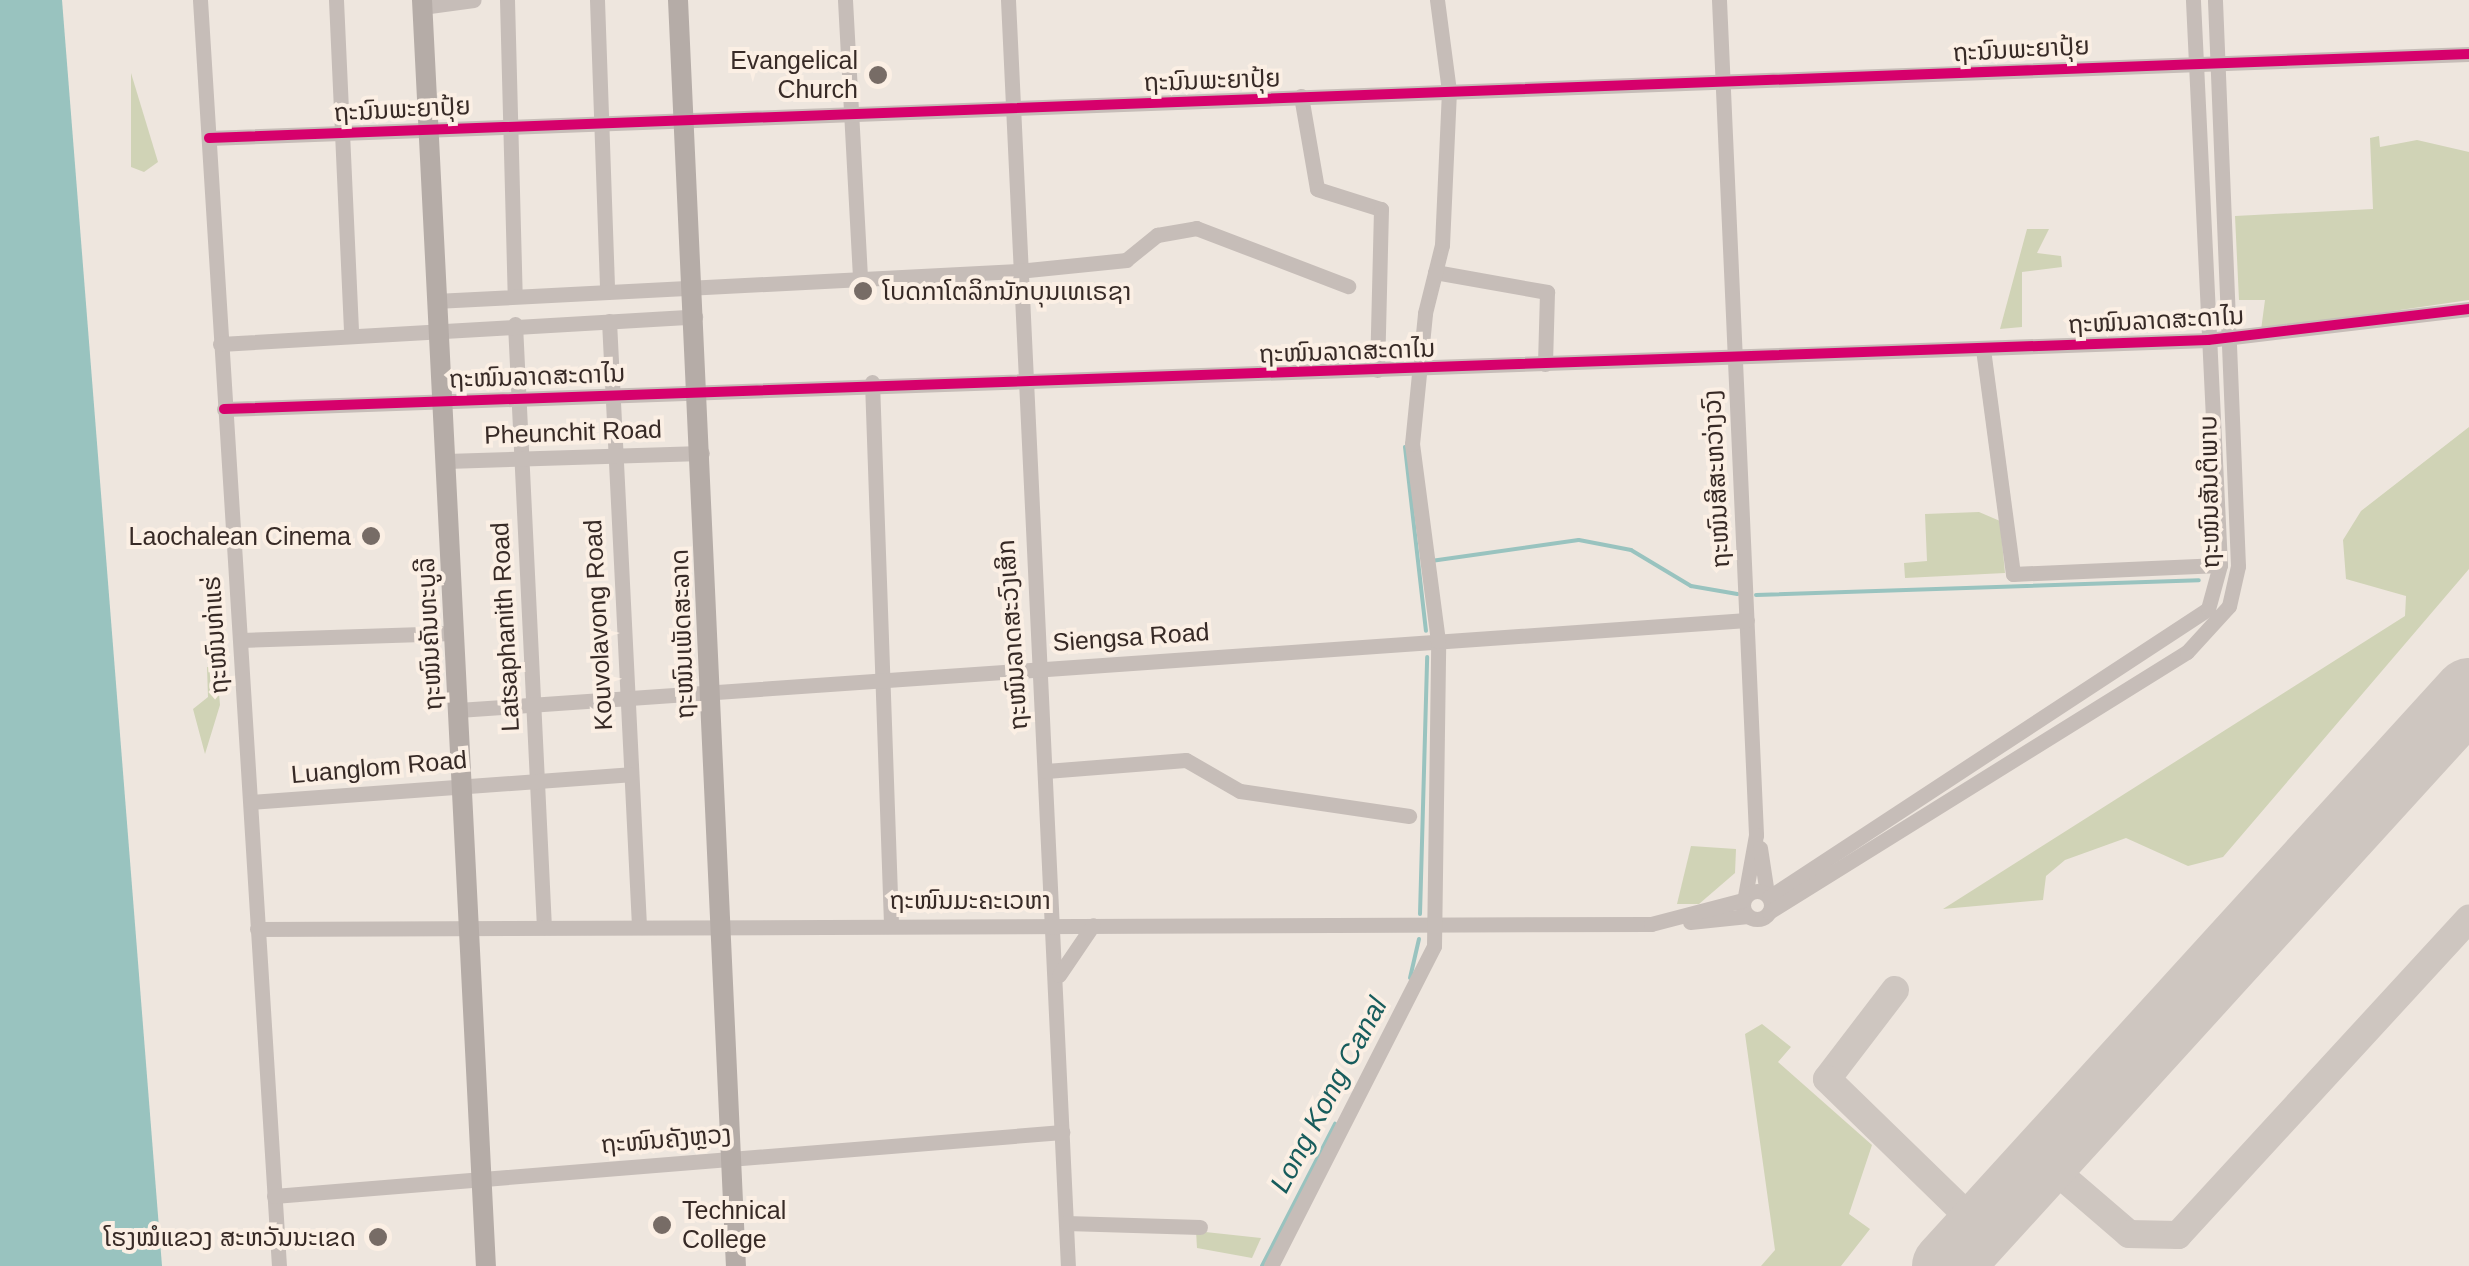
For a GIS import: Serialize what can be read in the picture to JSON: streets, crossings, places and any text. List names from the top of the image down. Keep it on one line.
{"streets":{"main road":["ຖະໜົນຄັນທະບູລີ","ຖະໜົນເພັດສະລາດ"],"street":["ຖະນົນພະຍາປຸ້ຍ","ຖະໜົນລາດສະດາໄນ","Pheunchit Road","ຖະໜົນສີສະຫວ່າງວົງ","ຖະໜົນສັນຕິພາບ","Kouvolavong Road","Latsaphanith Road","ຖະໜົນທ່າແຮ່","ຖະໜົນລາດສະວົງເສິກ","Siengsa Road","Luanglom Road","ຖະໜົນມະຄະເວຫາ","ຖະໜົນຄັງຫຼວງ"]},"crossings":[["ຖະນົນພະຍາປຸ້ຍ","ຖະໜົນສີສະຫວ່າງວົງ"],["ຖະນົນພະຍາປຸ້ຍ","ຖະໜົນສັນຕິພາບ"],["ຖະນົນພະຍາປຸ້ຍ","ຖະໜົນຄັນທະບູລີ"],["ຖະນົນພະຍາປຸ້ຍ","ຖະໜົນເພັດສະລາດ"],["ຖະນົນພະຍາປຸ້ຍ","ຖະໜົນທ່າແຮ່"],["ຖະນົນພະຍາປຸ້ຍ","ຖະໜົນລາດສະວົງເສິກ"],["ຖະໜົນລາດສະດາໄນ","ຖະໜົນສີສະຫວ່າງວົງ"],["ຖະໜົນລາດສະດາໄນ","ຖະໜົນສັນຕິພາບ"],["ຖະໜົນລາດສະດາໄນ","Kouvolavong Road"],["ຖະໜົນລາດສະດາໄນ","Latsaphanith Road"],["ຖະໜົນລາດສະດາໄນ","ຖະໜົນຄັນທະບູລີ"],["ຖະໜົນລາດສະດາໄນ","ຖະໜົນເພັດສະລາດ"],["ຖະໜົນລາດສະດາໄນ","ຖະໜົນທ່າແຮ່"],["ຖະໜົນລາດສະດາໄນ","ຖະໜົນລາດສະວົງເສິກ"],["Pheunchit Road","Kouvolavong Road"],["Pheunchit Road","Latsaphanith Road"],["Pheunchit Road","ຖະໜົນຄັນທະບູລີ"],["Pheunchit Road","ຖະໜົນເພັດສະລາດ"],["ຖະໜົນສີສະຫວ່າງວົງ","Siengsa Road"],["Kouvolavong Road","Siengsa Road"],["Kouvolavong Road","Luanglom Road"],["Kouvolavong Road","ຖະໜົນມະຄະເວຫາ"],["Latsaphanith Road","Siengsa Road"],["Latsaphanith Road","Luanglom Road"],["Latsaphanith Road","ຖະໜົນມະຄະເວຫາ"],["ຖະໜົນຄັນທະບູລີ","Siengsa Road"],["ຖະໜົນຄັນທະບູລີ","Luanglom Road"],["ຖະໜົນຄັນທະບູລີ","ຖະໜົນມະຄະເວຫາ"],["ຖະໜົນຄັນທະບູລີ","ຖະໜົນຄັງຫຼວງ"],["ຖະໜົນເພັດສະລາດ","Siengsa Road"],["ຖະໜົນເພັດສະລາດ","ຖະໜົນມະຄະເວຫາ"],["ຖະໜົນເພັດສະລາດ","ຖະໜົນຄັງຫຼວງ"],["ຖະໜົນທ່າແຮ່","Luanglom Road"],["ຖະໜົນທ່າແຮ່","ຖະໜົນມະຄະເວຫາ"],["ຖະໜົນທ່າແຮ່","ຖະໜົນຄັງຫຼວງ"],["ຖະໜົນລາດສະວົງເສິກ","Siengsa Road"],["ຖະໜົນລາດສະວົງເສິກ","ຖະໜົນມະຄະເວຫາ"],["ຖະໜົນລາດສະວົງເສິກ","ຖະໜົນຄັງຫຼວງ"]],"water":["Long Kong Canal"],"places":["Evangelical Church","ໂບດກາໂຕລິກນັກບຸນເທເຣຊາ","Laochalean Cinema","Technical College","ໂຮງໝໍແຂວງ ສະຫວັນນະເຂດ"]}
